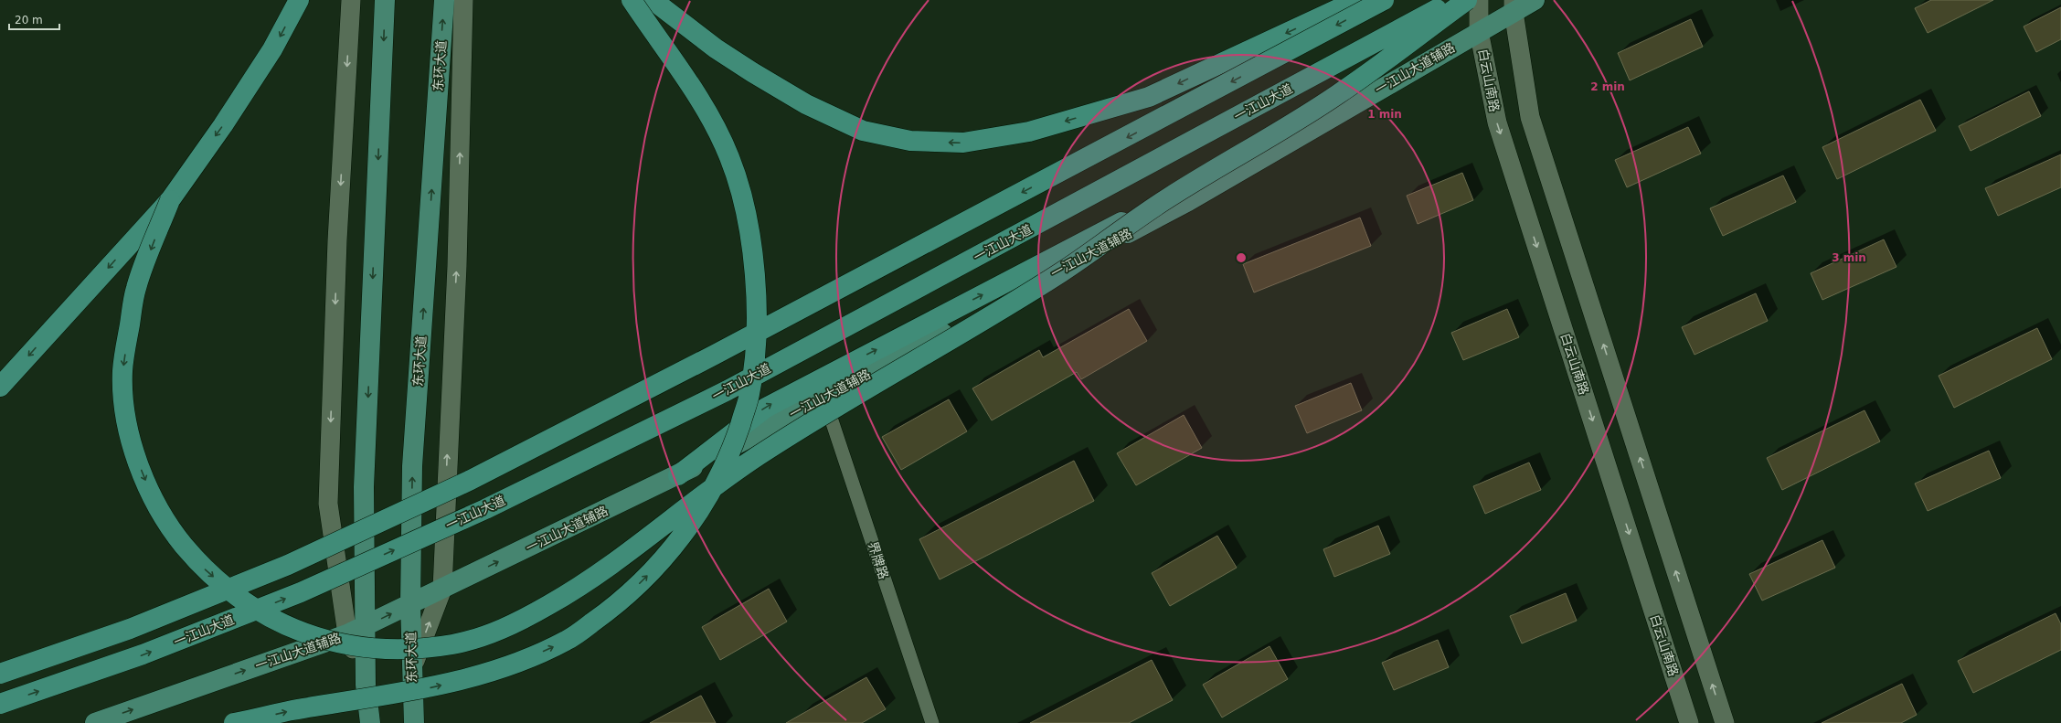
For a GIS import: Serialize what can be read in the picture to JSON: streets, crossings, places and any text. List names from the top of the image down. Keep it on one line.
{"streets":{"highway":["一江山大道"],"main road":["东环大道","一江山大道辅路","白云山南路"],"street":["界牌路"]},"crossings":[["东环大道","一江山大道辅路"],["一江山大道辅路","白云山南路"],["一江山大道辅路","界牌路"]],"one_way":["一江山大道辅路"],"scale_bar":"20 m","rings":["2 min","1 min","3 min"]}
